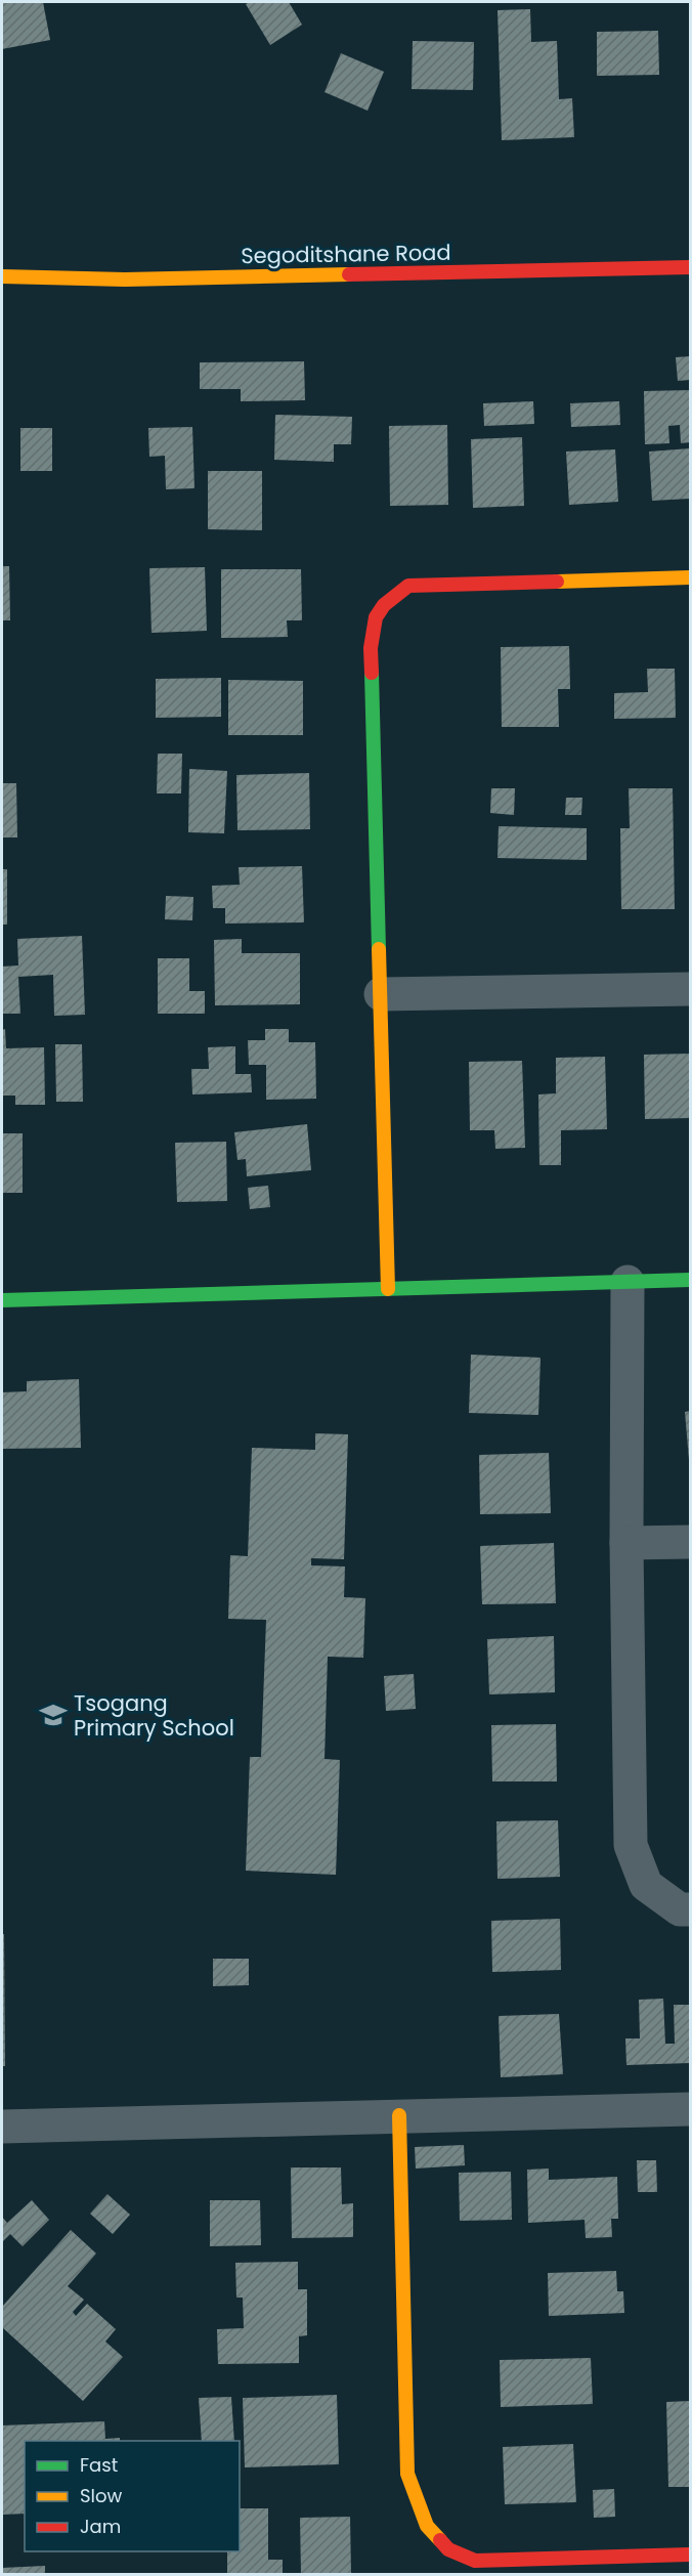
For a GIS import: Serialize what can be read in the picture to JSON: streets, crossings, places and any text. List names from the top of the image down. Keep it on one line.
{"streets":{"street":["Segoditshane Road"]},"places":{"school or university":["Tsogang Primary School"]},"legend":["Fast","Slow","Jam"]}
